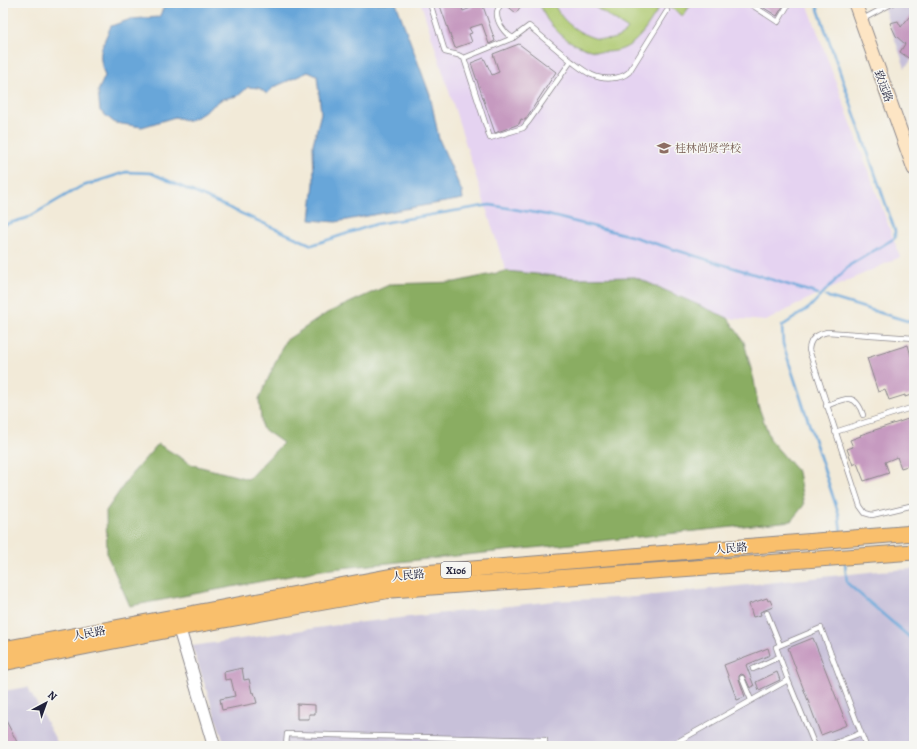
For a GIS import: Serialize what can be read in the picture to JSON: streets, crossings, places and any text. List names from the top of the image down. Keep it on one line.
{"streets":{"main road":["致远路","人民路","X106"]},"places":{"school or university":["桂林尚贤学校"]},"north":"top right"}
